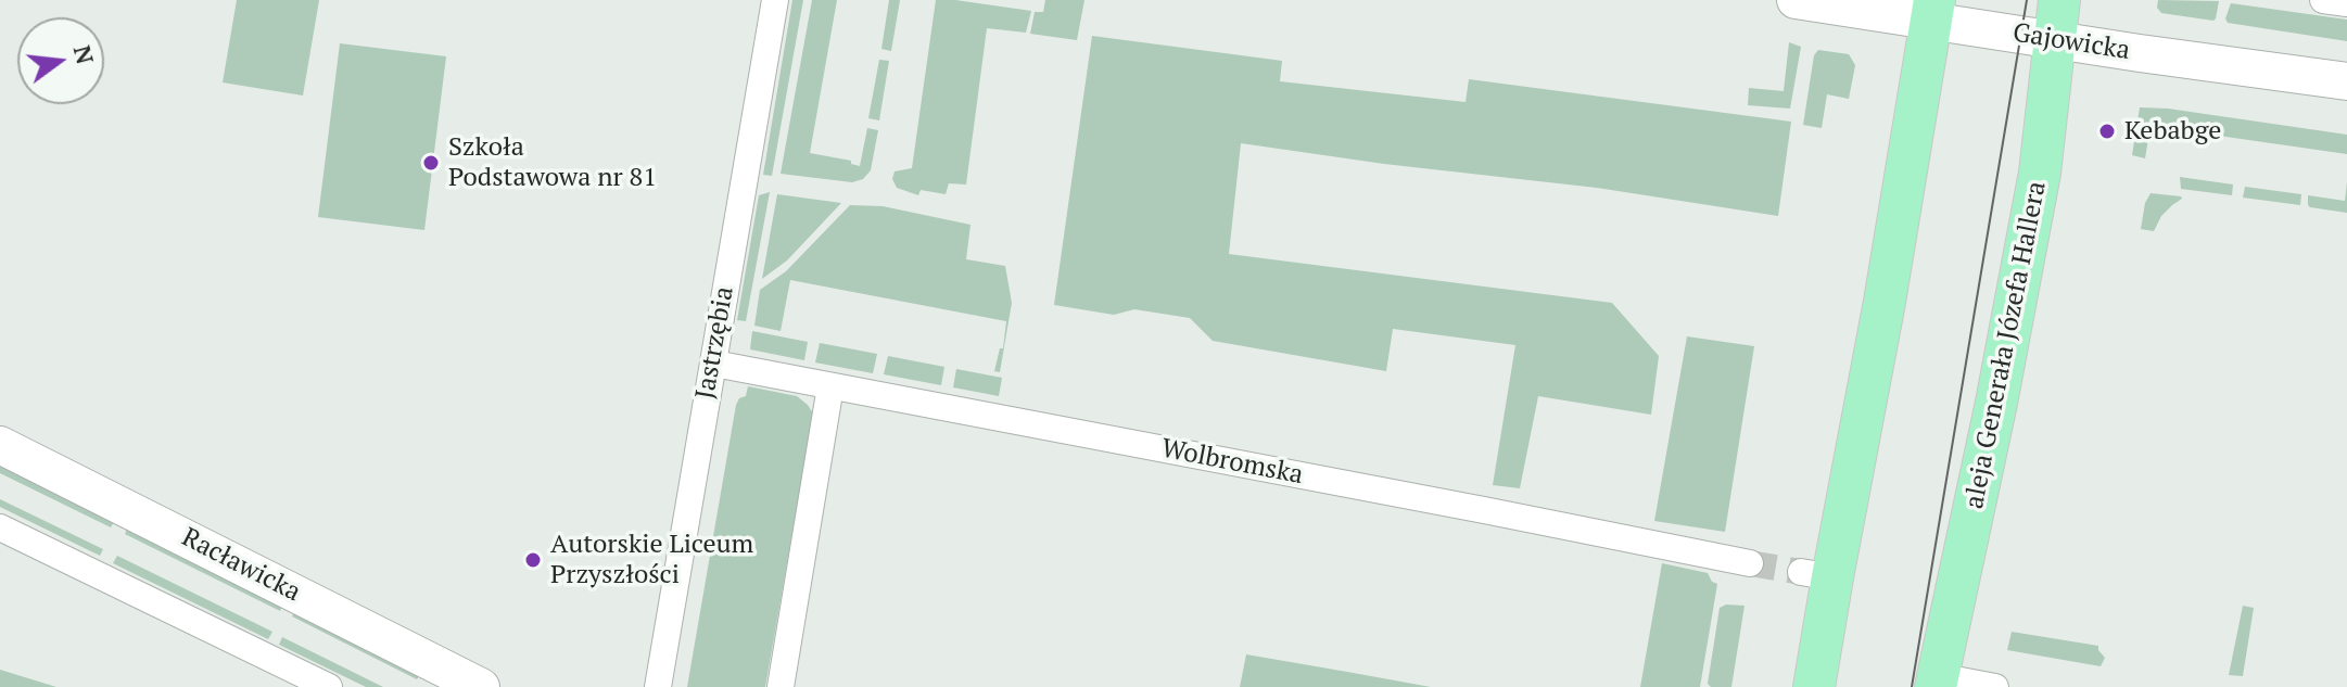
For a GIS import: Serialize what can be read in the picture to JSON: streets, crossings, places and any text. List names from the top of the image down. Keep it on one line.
{"streets":{"main road":["aleja Generała Józefa Hallera"],"street":["Gajowicka","Jastrzębia","Wolbromska","Racławicka"]},"crossings":[["Gajowicka","aleja Generała Józefa Hallera"],["Jastrzębia","Wolbromska"]],"places":["Kebabge","Szkoła Podstawowa nr 81","Autorskie Liceum Przyszłości"],"north":"right"}
